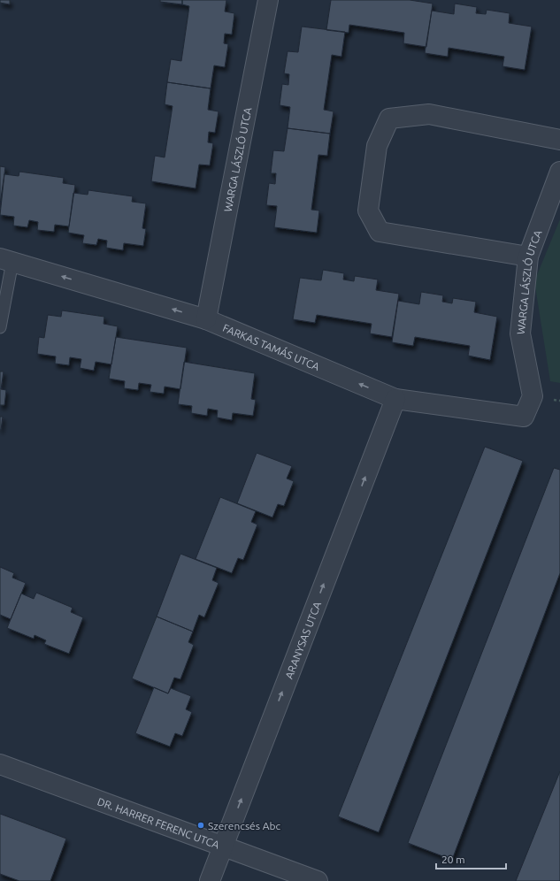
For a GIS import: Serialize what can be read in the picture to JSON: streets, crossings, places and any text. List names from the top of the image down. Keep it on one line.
{"streets":{"street":["WARGA LÁSZLÓ UTCA","FARKAS TAMÁS UTCA","ARANYSAS UTCA","DR. HARRER FERENC UTCA"]},"crossings":[["WARGA LÁSZLÓ UTCA","FARKAS TAMÁS UTCA"],["FARKAS TAMÁS UTCA","ARANYSAS UTCA"],["ARANYSAS UTCA","DR. HARRER FERENC UTCA"]],"one_way":["FARKAS TAMÁS UTCA","ARANYSAS UTCA"],"places":["Szerencsés Abc"],"scale_bar":"20 m"}
